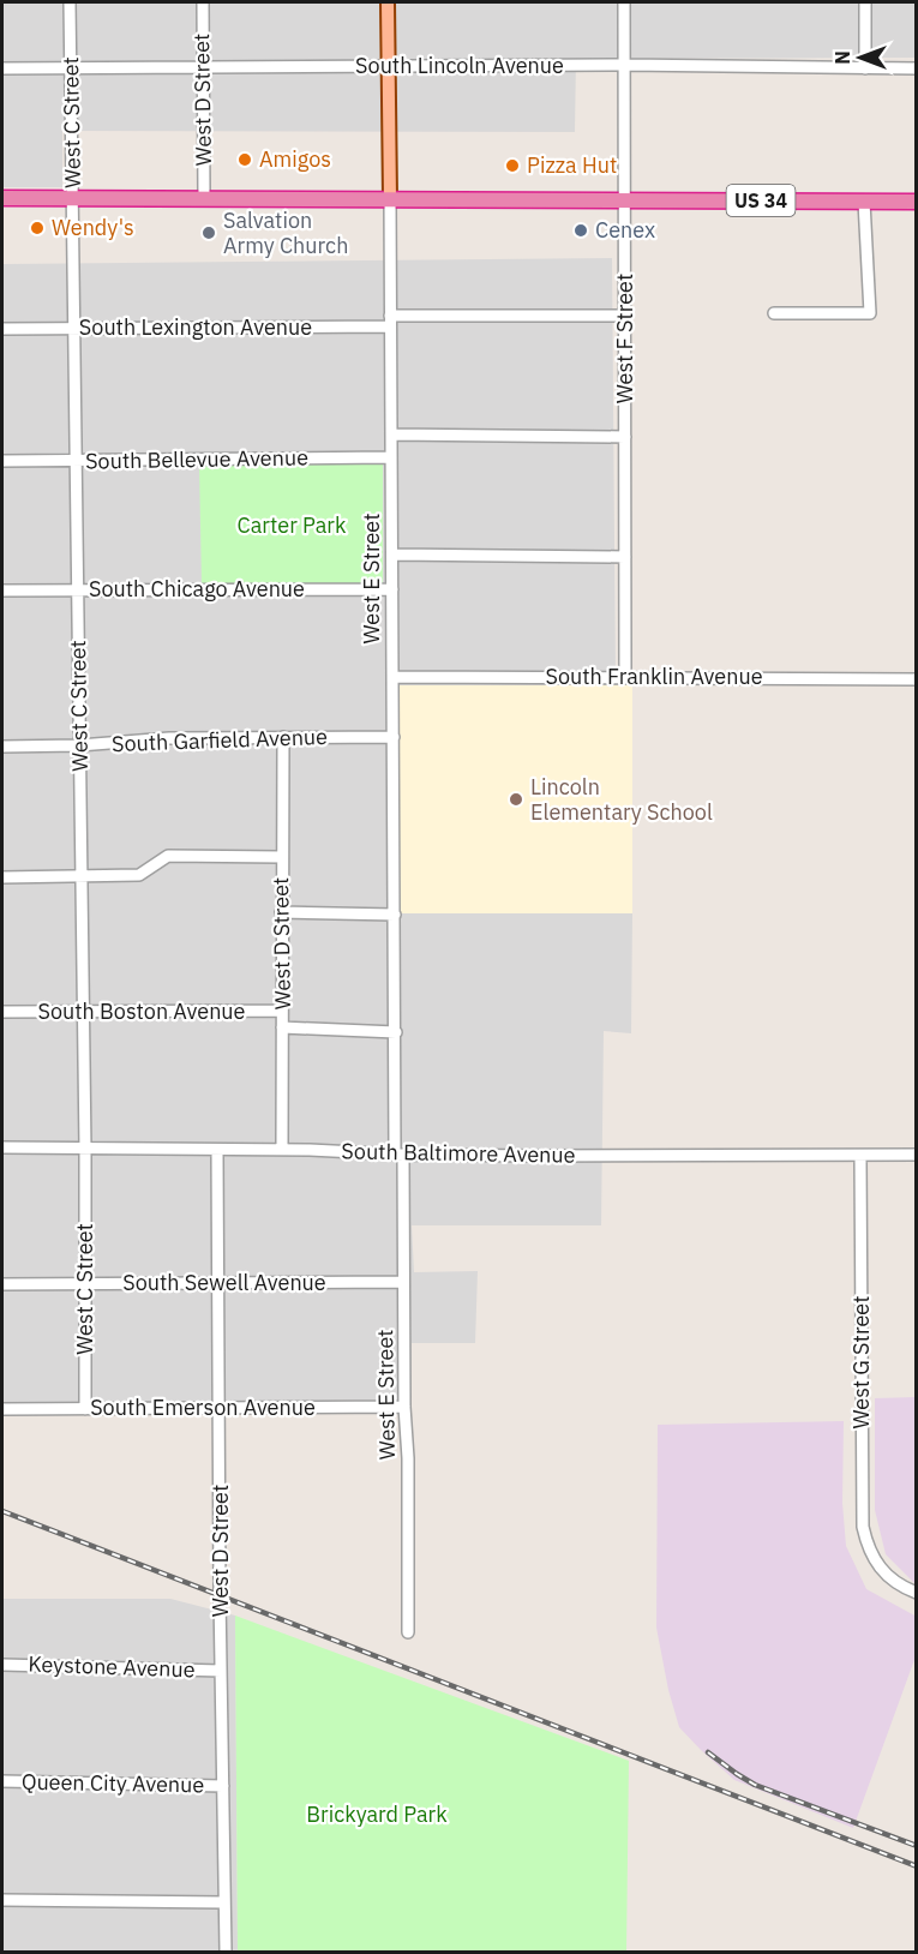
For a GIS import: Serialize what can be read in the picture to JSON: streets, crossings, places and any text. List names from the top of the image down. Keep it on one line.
{"streets":{"highway":["US 34"],"main road":["West E Street"],"street":["South Lincoln Avenue","West D Street","West C Street","South Lexington Avenue","West F Street","South Bellevue Avenue","South Chicago Avenue","South Franklin Avenue","South Garfield Avenue","South Boston Avenue","South Baltimore Avenue","South Sewell Avenue","West G Street","South Emerson Avenue","Keystone Avenue","Queen City Avenue"]},"crossings":[["South Lincoln Avenue","West D Street"],["South Lincoln Avenue","West C Street"],["South Lincoln Avenue","West F Street"],["South Lincoln Avenue","West E Street"],["West D Street","US 34"],["West D Street","South Garfield Avenue"],["West D Street","South Boston Avenue"],["West D Street","South Baltimore Avenue"],["West D Street","South Sewell Avenue"],["West D Street","South Emerson Avenue"],["West D Street","Keystone Avenue"],["West D Street","Queen City Avenue"],["West C Street","US 34"],["West C Street","South Lexington Avenue"],["West C Street","South Bellevue Avenue"],["West C Street","South Chicago Avenue"],["West C Street","South Garfield Avenue"],["West C Street","South Boston Avenue"],["West C Street","South Baltimore Avenue"],["West C Street","South Sewell Avenue"],["West C Street","South Emerson Avenue"],["US 34","West F Street"],["US 34","West E Street"],["South Lexington Avenue","West F Street"],["South Lexington Avenue","West E Street"],["West F Street","South Franklin Avenue"],["South Bellevue Avenue","West E Street"],["West E Street","South Chicago Avenue"],["West E Street","South Franklin Avenue"],["West E Street","South Garfield Avenue"],["West E Street","South Baltimore Avenue"],["West E Street","South Sewell Avenue"],["West E Street","South Emerson Avenue"],["South Baltimore Avenue","West G Street"]],"parks":["Carter Park","Brickyard Park"],"places":["Amigos","Pizza Hut","Wendy's","Cenex","Salvation Army Church","Lincoln Elementary School"],"north":"left"}
